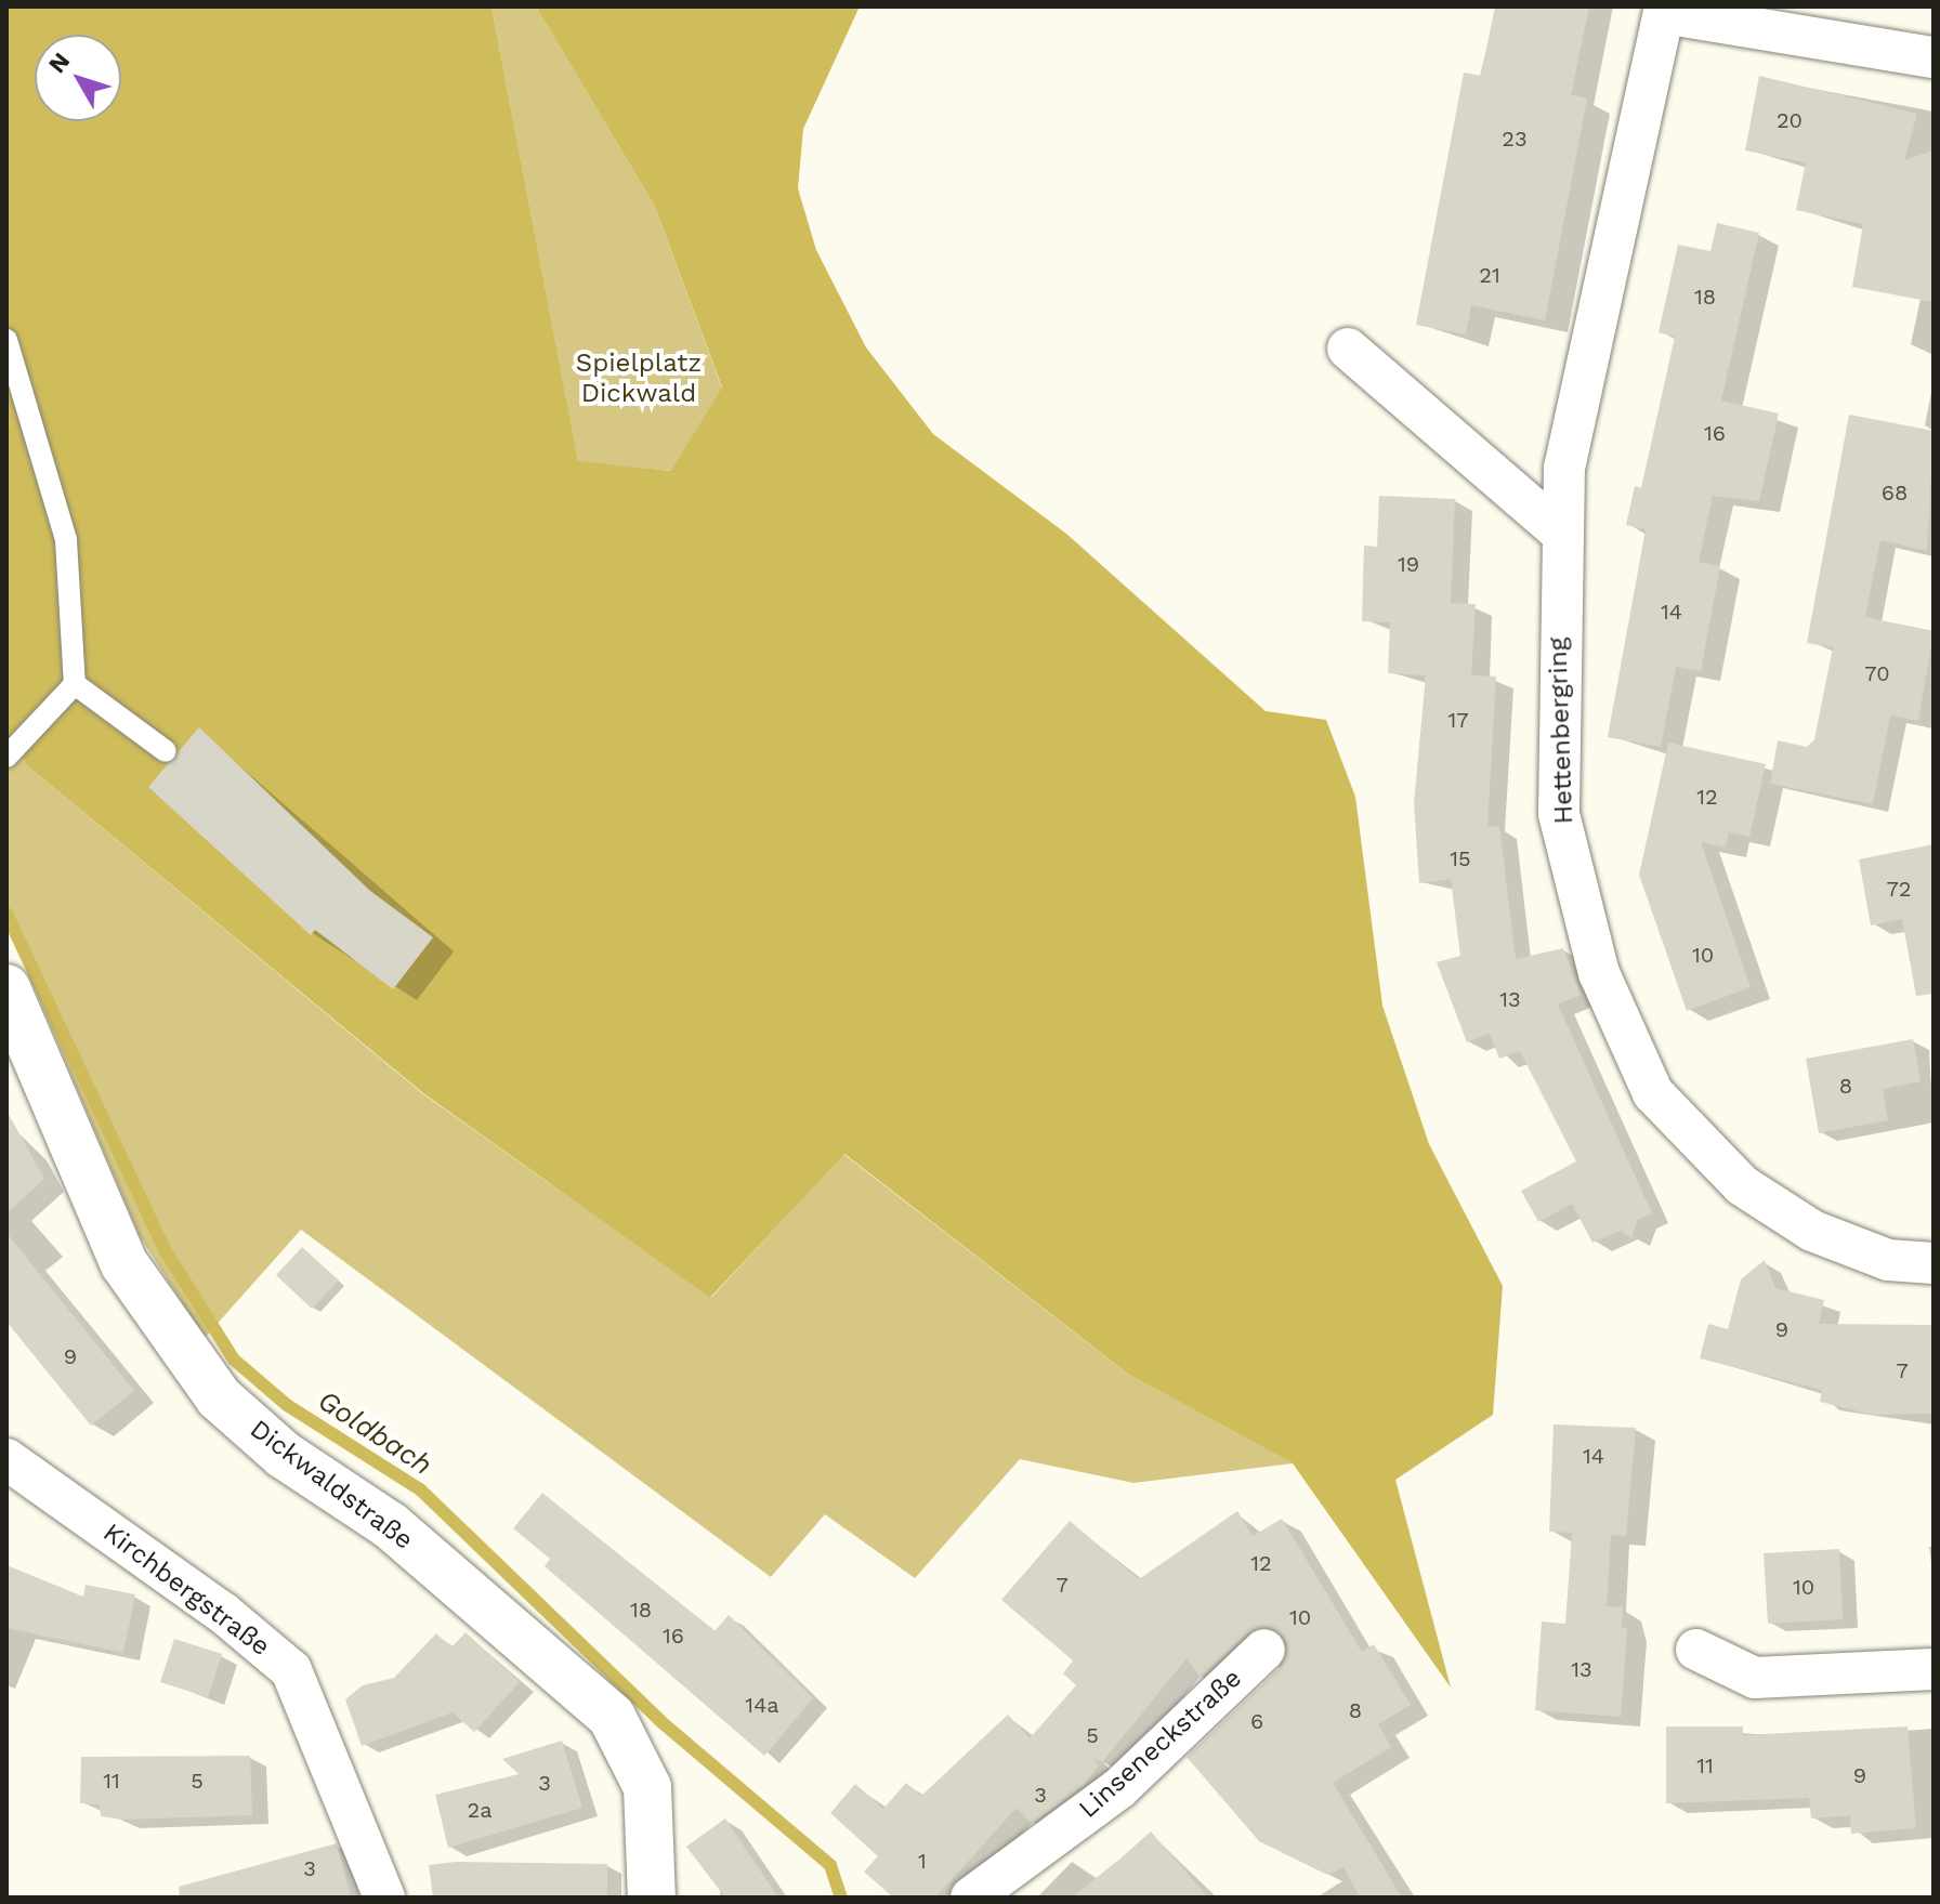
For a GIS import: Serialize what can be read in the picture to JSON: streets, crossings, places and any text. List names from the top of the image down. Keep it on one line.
{"streets":{"street":["Hettenbergring","Dickwaldstraße","Kirchbergstraße","Linseneckstraße"]},"water":["Goldbach"],"parks":["Spielplatz Dickwald"],"house_numbers":["20","23","21","18","16","68","19","14","70","17","12","15","72","10","13","8","9","9","7","14","12","7","10","18","10","16","13","14a","8","6","5","11","9","11","5","3","3","2a","1","3"],"north":"top left"}
